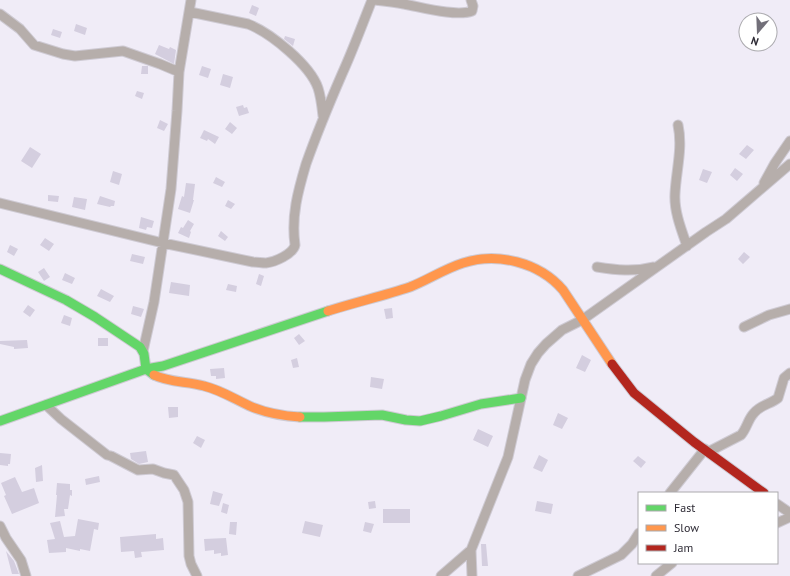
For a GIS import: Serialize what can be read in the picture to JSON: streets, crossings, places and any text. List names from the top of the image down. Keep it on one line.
{"legend":["Fast","Slow","Jam"],"north":"bottom"}
